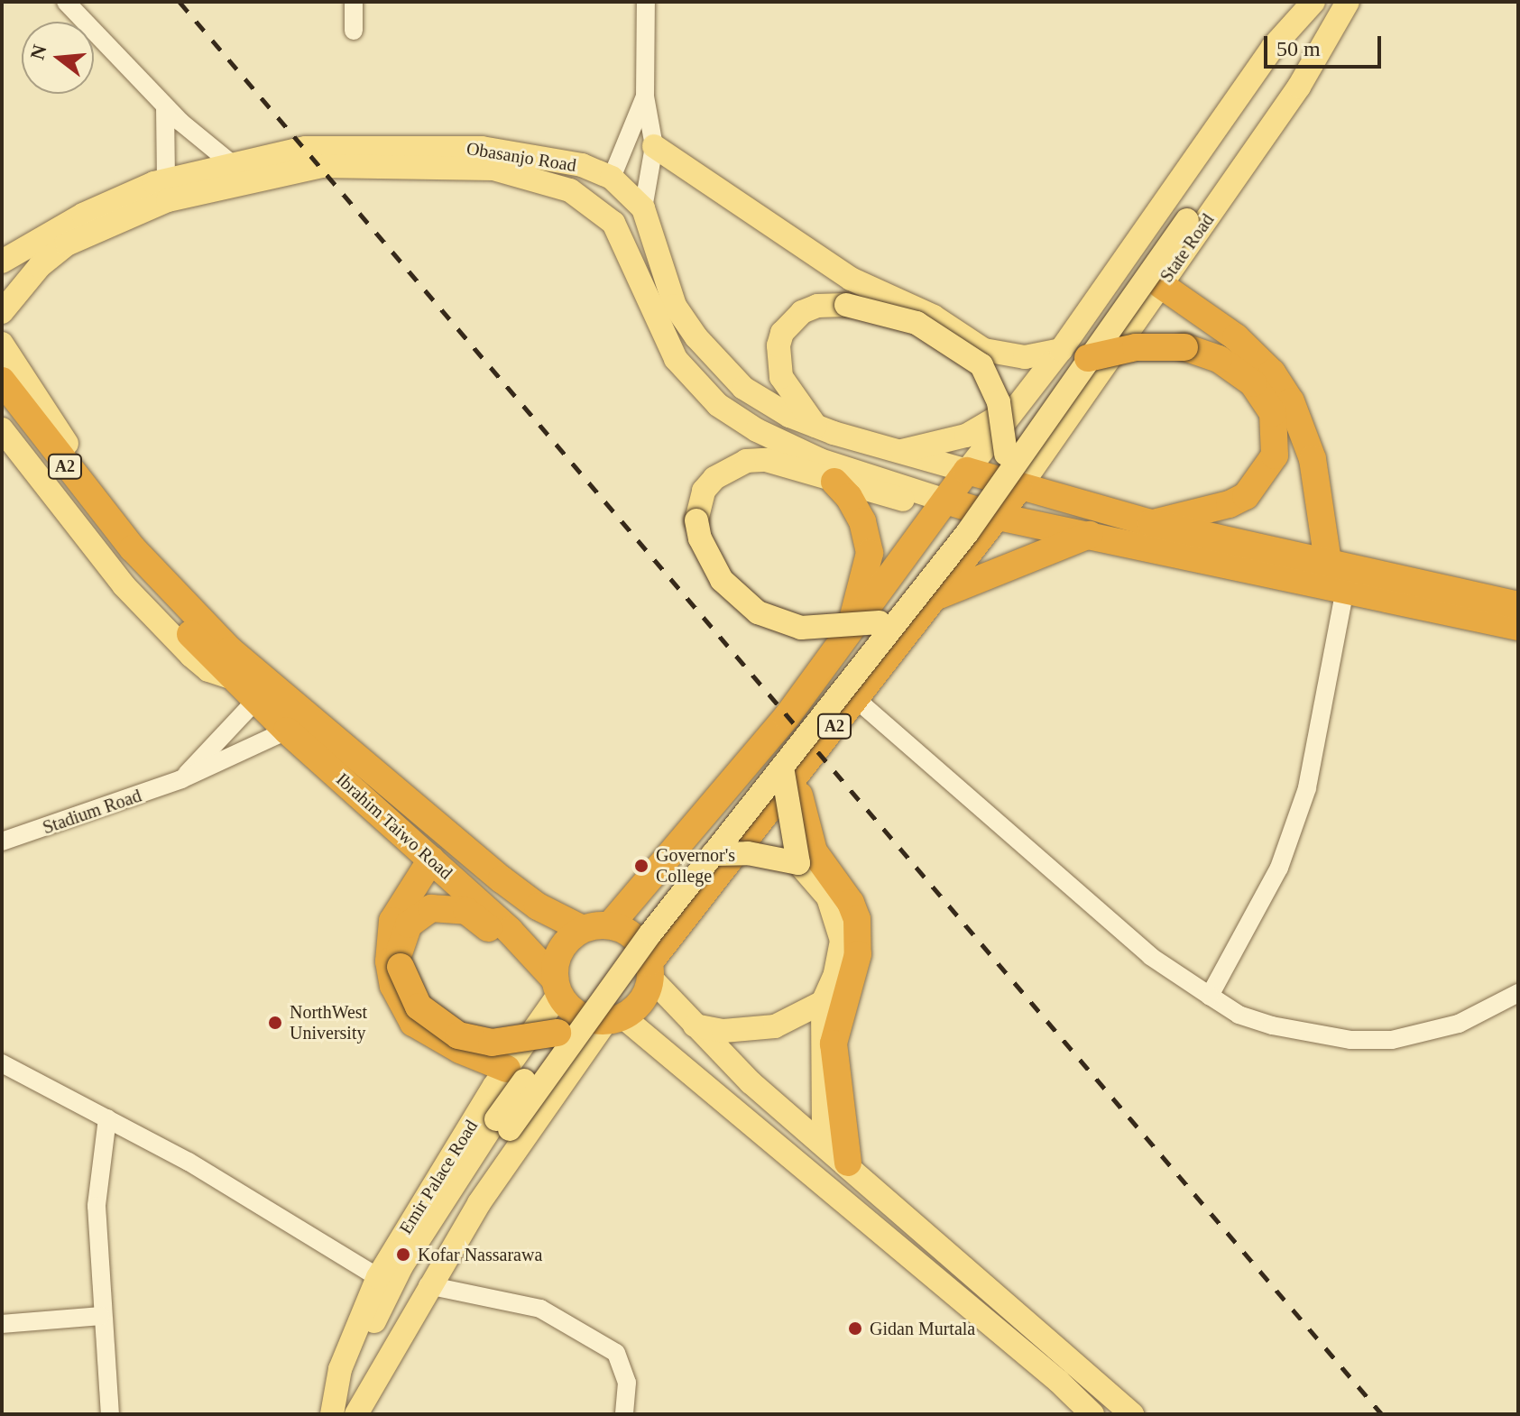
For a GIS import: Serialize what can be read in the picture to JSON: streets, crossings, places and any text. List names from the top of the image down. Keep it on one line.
{"streets":{"highway":["A2","Ibrahim Taiwo Road"],"main road":["Obasanjo Road","State Road","Emir Palace Road"],"street":["Stadium Road"]},"crossings":[["Obasanjo Road","A2"],["State Road","A2"],["A2","Ibrahim Taiwo Road"],["A2","Emir Palace Road"],["Stadium Road","Ibrahim Taiwo Road"],["Ibrahim Taiwo Road","Emir Palace Road"]],"places":["Governor's College","NorthWest University","Kofar Nassarawa","Gidan Murtala"],"scale_bar":"50 m","north":"left"}
